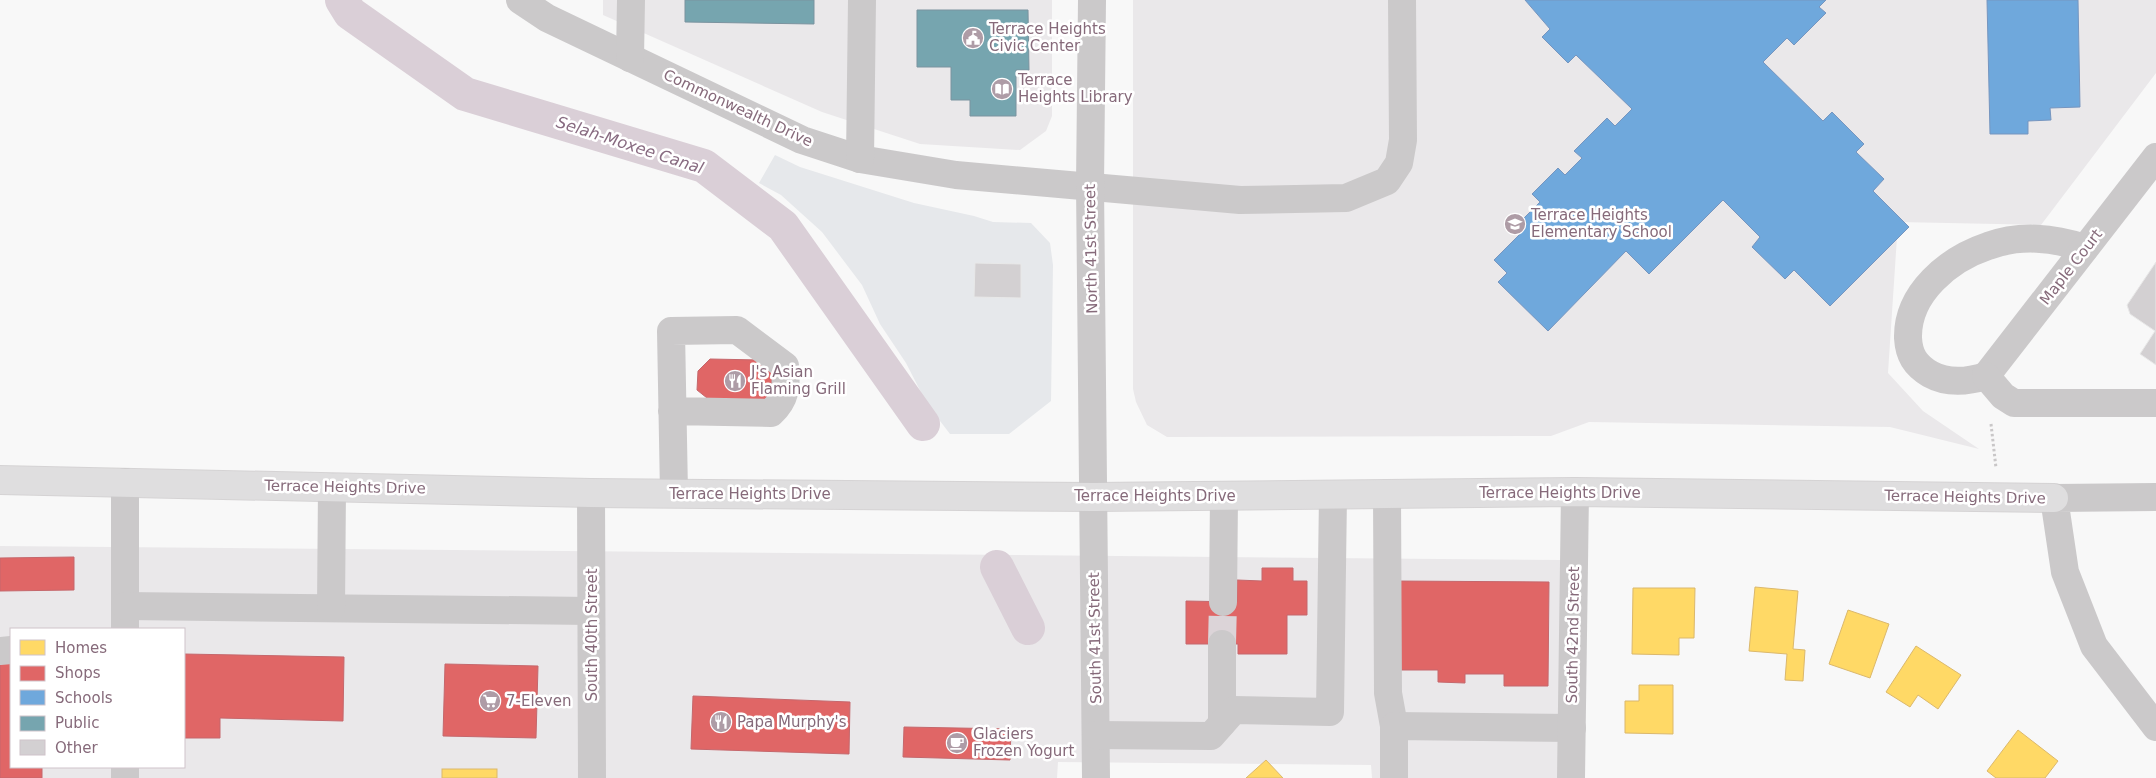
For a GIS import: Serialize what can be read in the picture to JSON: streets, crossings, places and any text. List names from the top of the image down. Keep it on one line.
{"streets":{"main road":["Terrace Heights Drive"],"street":["Commonwealth Drive","North 41st Street","Maple Court","South 40th Street","South 42nd Street","South 41st Street"]},"crossings":[["Commonwealth Drive","North 41st Street"],["North 41st Street","Terrace Heights Drive"],["North 41st Street","South 41st Street"],["Terrace Heights Drive","South 40th Street"],["Terrace Heights Drive","South 42nd Street"],["Terrace Heights Drive","South 41st Street"]],"water":["Selah-Moxee Canal"],"places":{"public building":["Terrace Heights Civic Center"],"library":["Terrace Heights Library"],"school or university":["Terrace Heights Elementary School"],"restaurant":["J's Asian Flaming Grill","Papa Murphy's"],"supermarket":["7-Eleven"],"cafe":["Glaciers Frozen Yogurt"]},"legend":["Homes","Shops","Schools","Public","Other"]}
